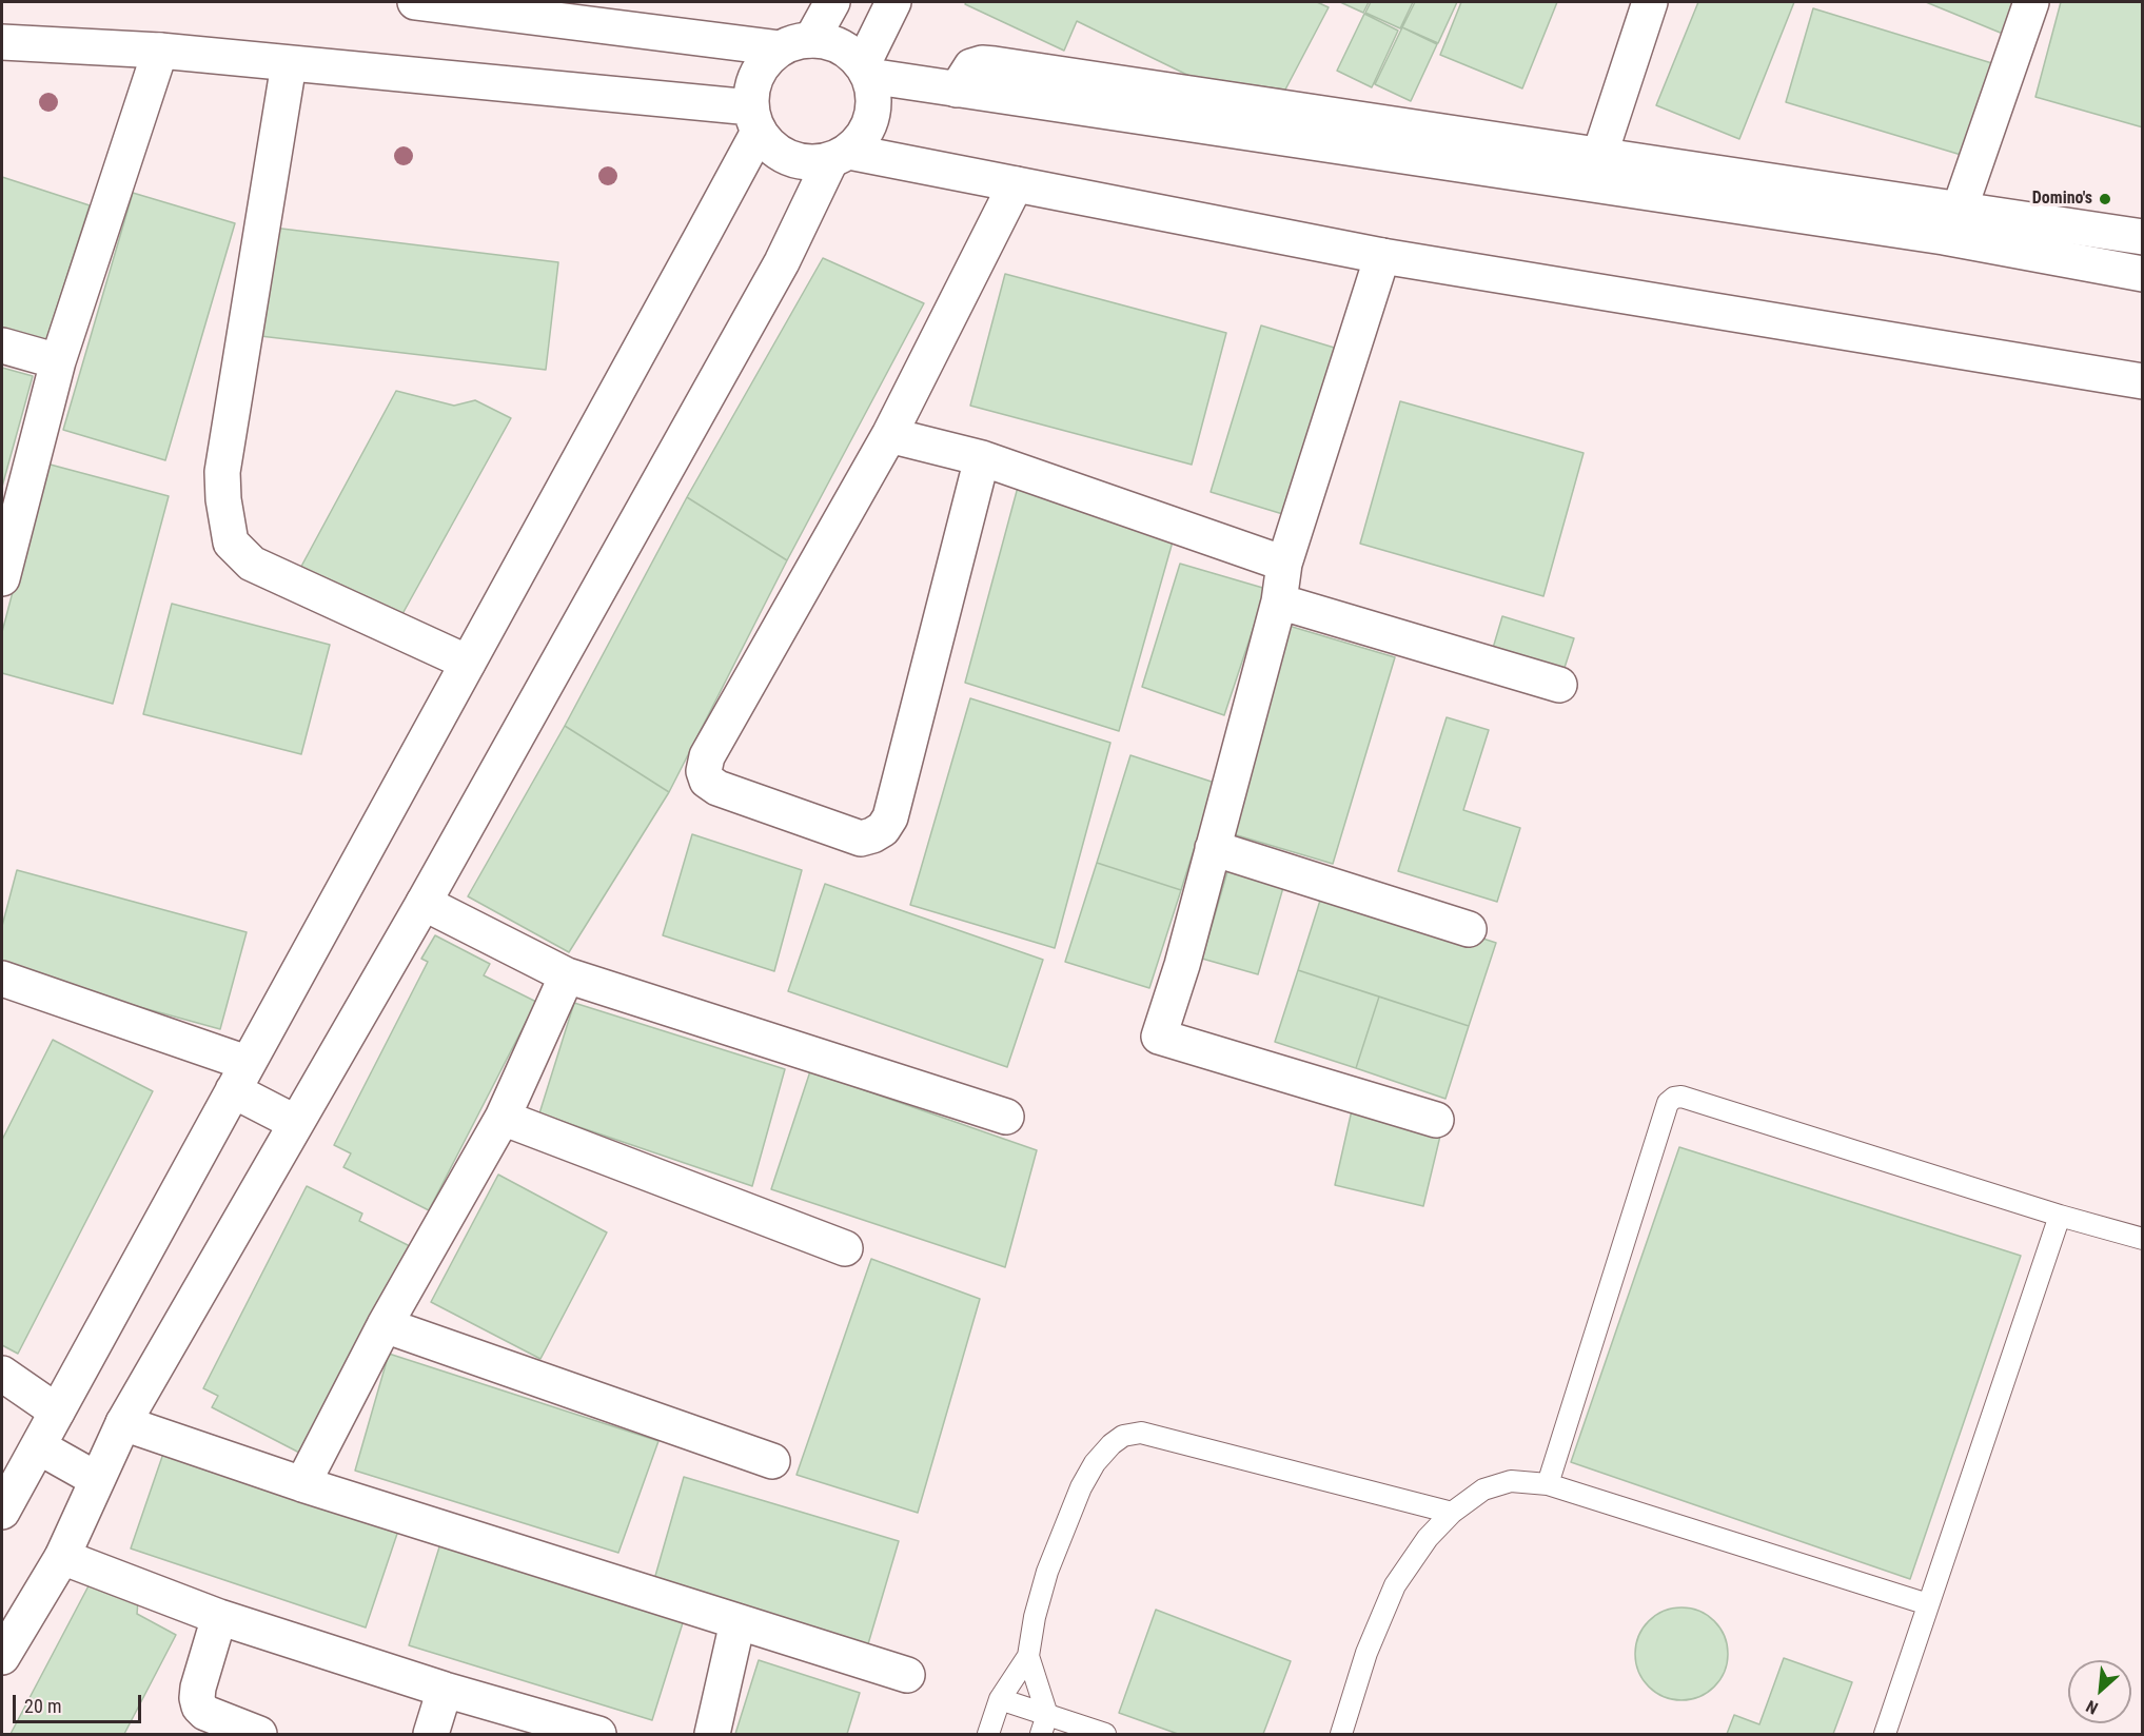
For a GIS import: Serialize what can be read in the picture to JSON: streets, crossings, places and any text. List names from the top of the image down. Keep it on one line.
{"places":["Domino's"],"scale_bar":"20 m","north":"bottom left"}
